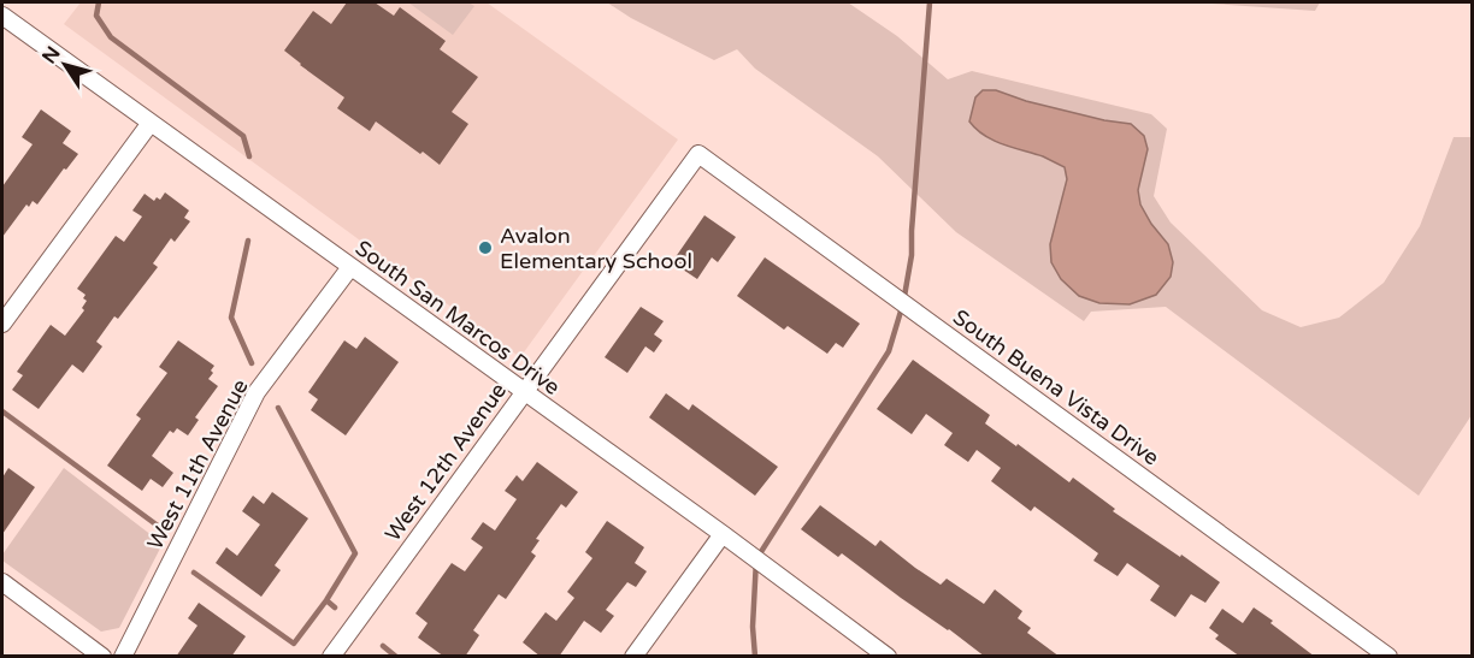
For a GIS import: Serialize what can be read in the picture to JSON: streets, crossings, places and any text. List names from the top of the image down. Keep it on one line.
{"streets":{"street":["South San Marcos Drive","South Buena Vista Drive","West 12th Avenue","West 11th Avenue"]},"crossings":[["South San Marcos Drive","West 12th Avenue"],["South San Marcos Drive","West 11th Avenue"],["South Buena Vista Drive","West 12th Avenue"]],"places":["Avalon Elementary School"],"north":"top left"}
